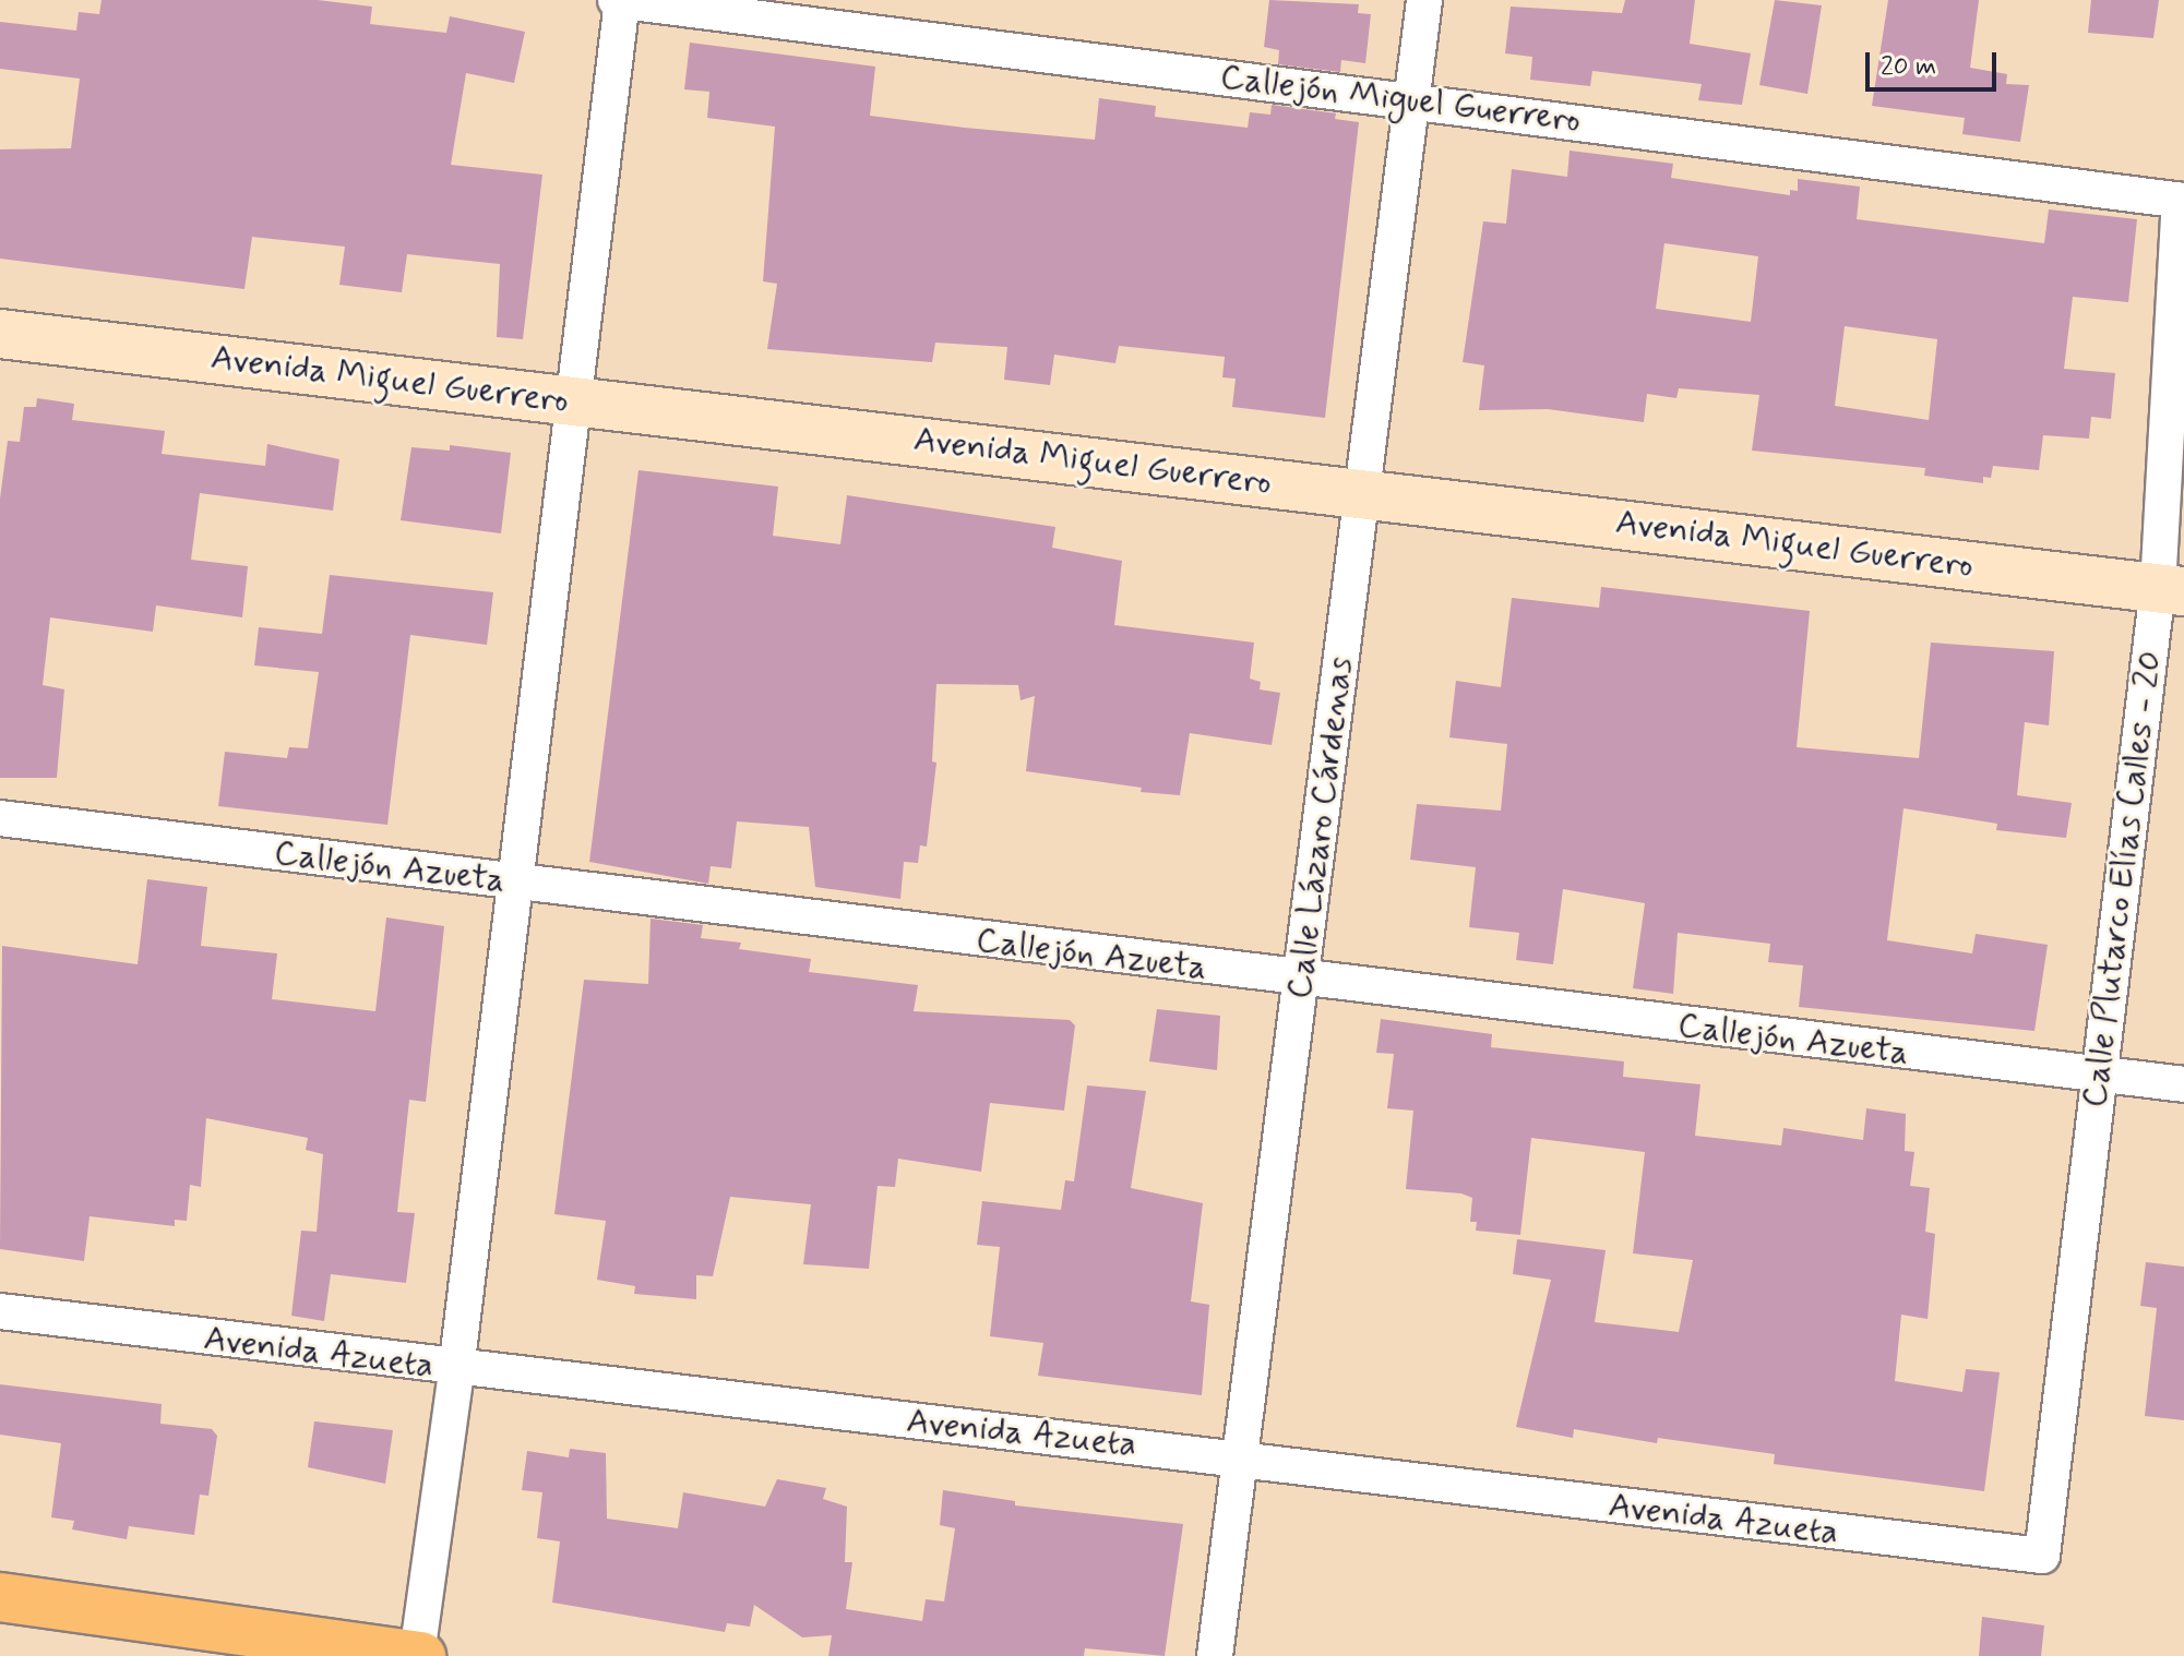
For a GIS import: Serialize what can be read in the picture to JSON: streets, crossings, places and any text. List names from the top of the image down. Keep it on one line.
{"streets":{"street":["Callejón Miguel Guerrero","Avenida Miguel Guerrero","Calle Lázaro Cárdenas","Callejón Azueta","Calle Plutarco Elías Calles - 20","Avenida Azueta"]},"crossings":[["Callejón Miguel Guerrero","Calle Lázaro Cárdenas"],["Callejón Miguel Guerrero","Calle Plutarco Elías Calles - 20"],["Avenida Miguel Guerrero","Calle Lázaro Cárdenas"],["Avenida Miguel Guerrero","Calle Plutarco Elías Calles - 20"],["Calle Lázaro Cárdenas","Callejón Azueta"],["Calle Lázaro Cárdenas","Avenida Azueta"],["Callejón Azueta","Calle Plutarco Elías Calles - 20"],["Calle Plutarco Elías Calles - 20","Avenida Azueta"]],"scale_bar":"20 m"}
